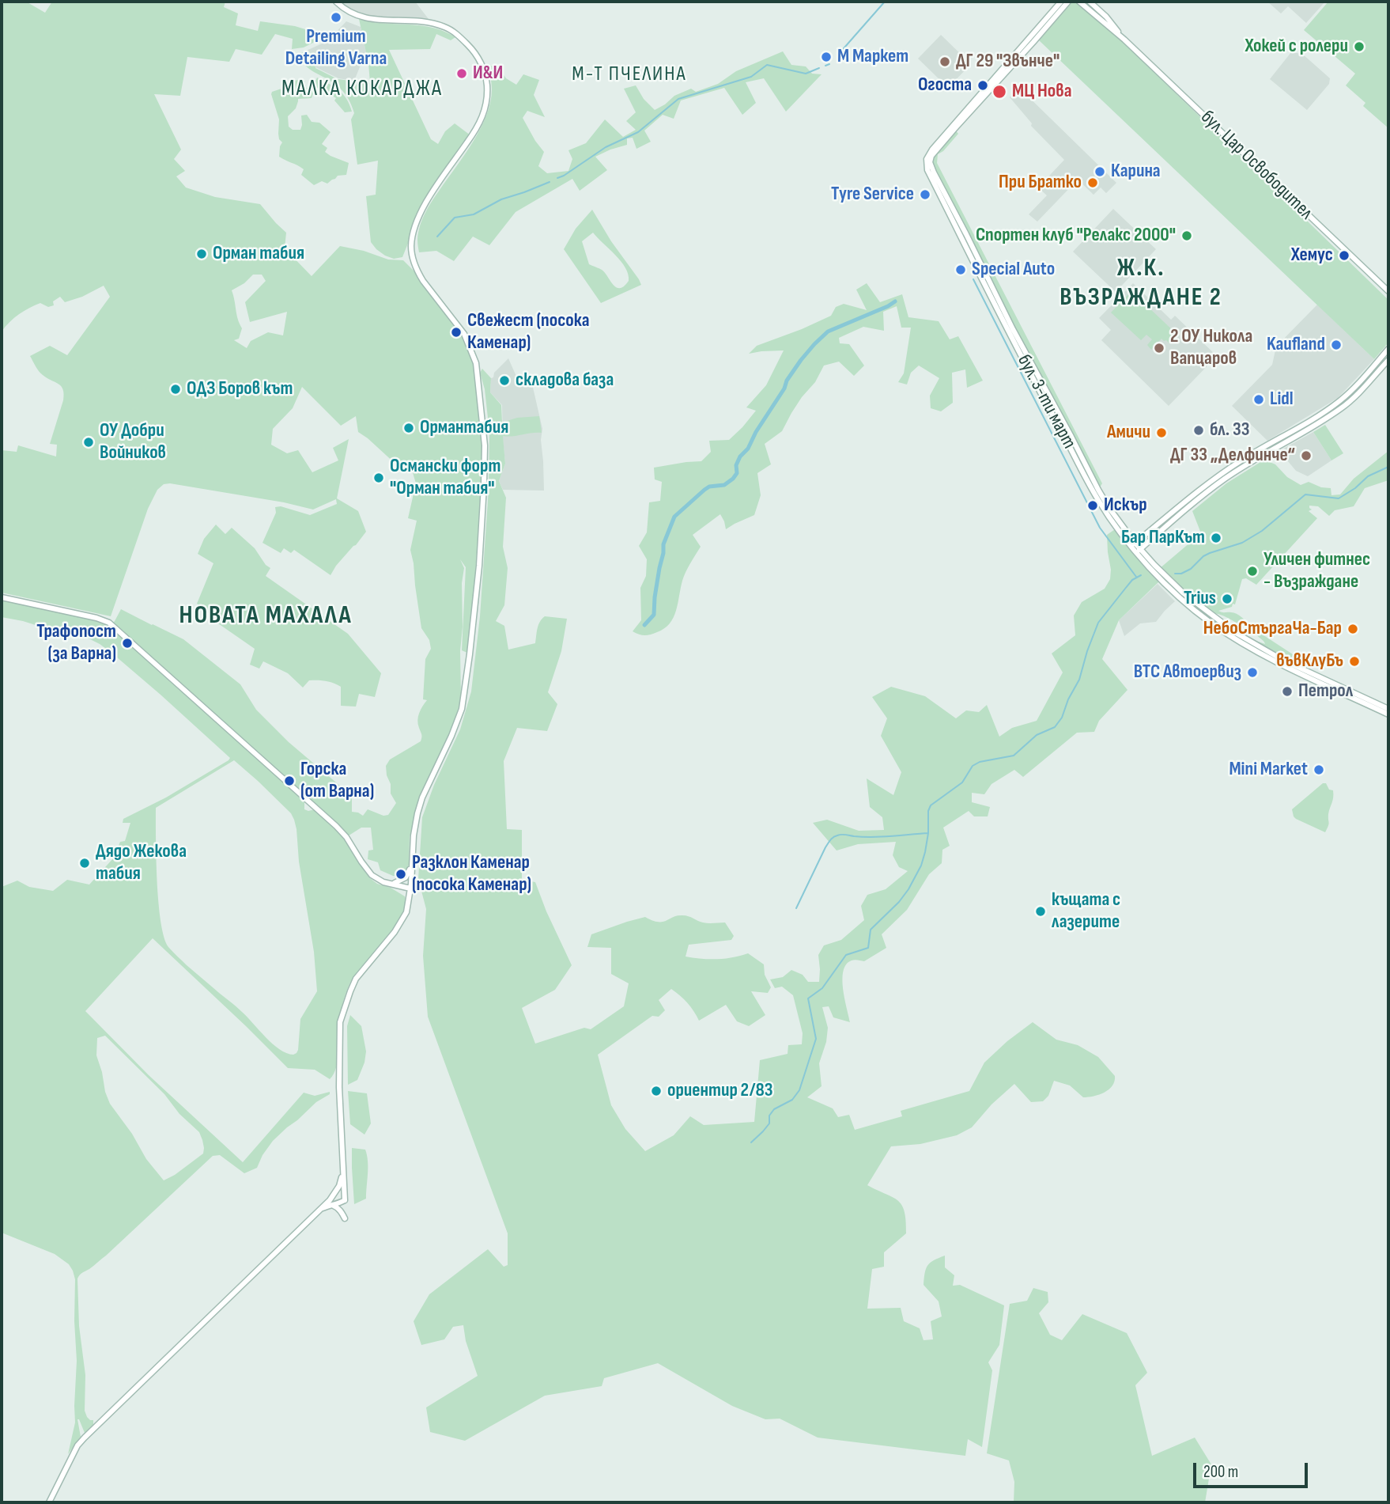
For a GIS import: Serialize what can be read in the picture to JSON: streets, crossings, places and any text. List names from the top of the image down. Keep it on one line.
{"streets":{"street":["бул. Цар Освободител","бул. 3-ти март"]},"districts":["М-Т ПЧЕЛИНА","МАЛКА КОКАРДЖА","Ж.К. ВЪЗРАЖДАНЕ 2","НОВАТА МАХАЛА"],"places":["Premium Detailing Varna","Хокей с ролери","М Маркет","ДГ 29 \"Звънче\"","И&И","Огоста","МЦ Нова","Карина","При Братко","Tyre Service","Спортен клуб \"Релакс 2000\"","Орман табия","Хемус","Special Auto","Свежест (посока Каменар)","Kaufland","2 ОУ Никола Вапцаров","складова база","ОДЗ Боров кът","Lidl","Ормантабия","бл. 33","Амичи","ОУ Добри Войников","ДГ 33 „Делфинче“","Османски форт \"Орман табия\"","Искър","Бар ПарКът","Уличен фитнес - Възраждане","Trius","НебоСтъргаЧа-Бар","Трафопост (за Варна)","въвКлуБъ","ВТС Автоервиз","Петрол","Mini Market","Горска (от Варна)","Дядо Жекова табия","Разклон Каменар (посока Каменар)","къщата с лазерите","ориентир 2/83"],"scale_bar":"200 m"}
